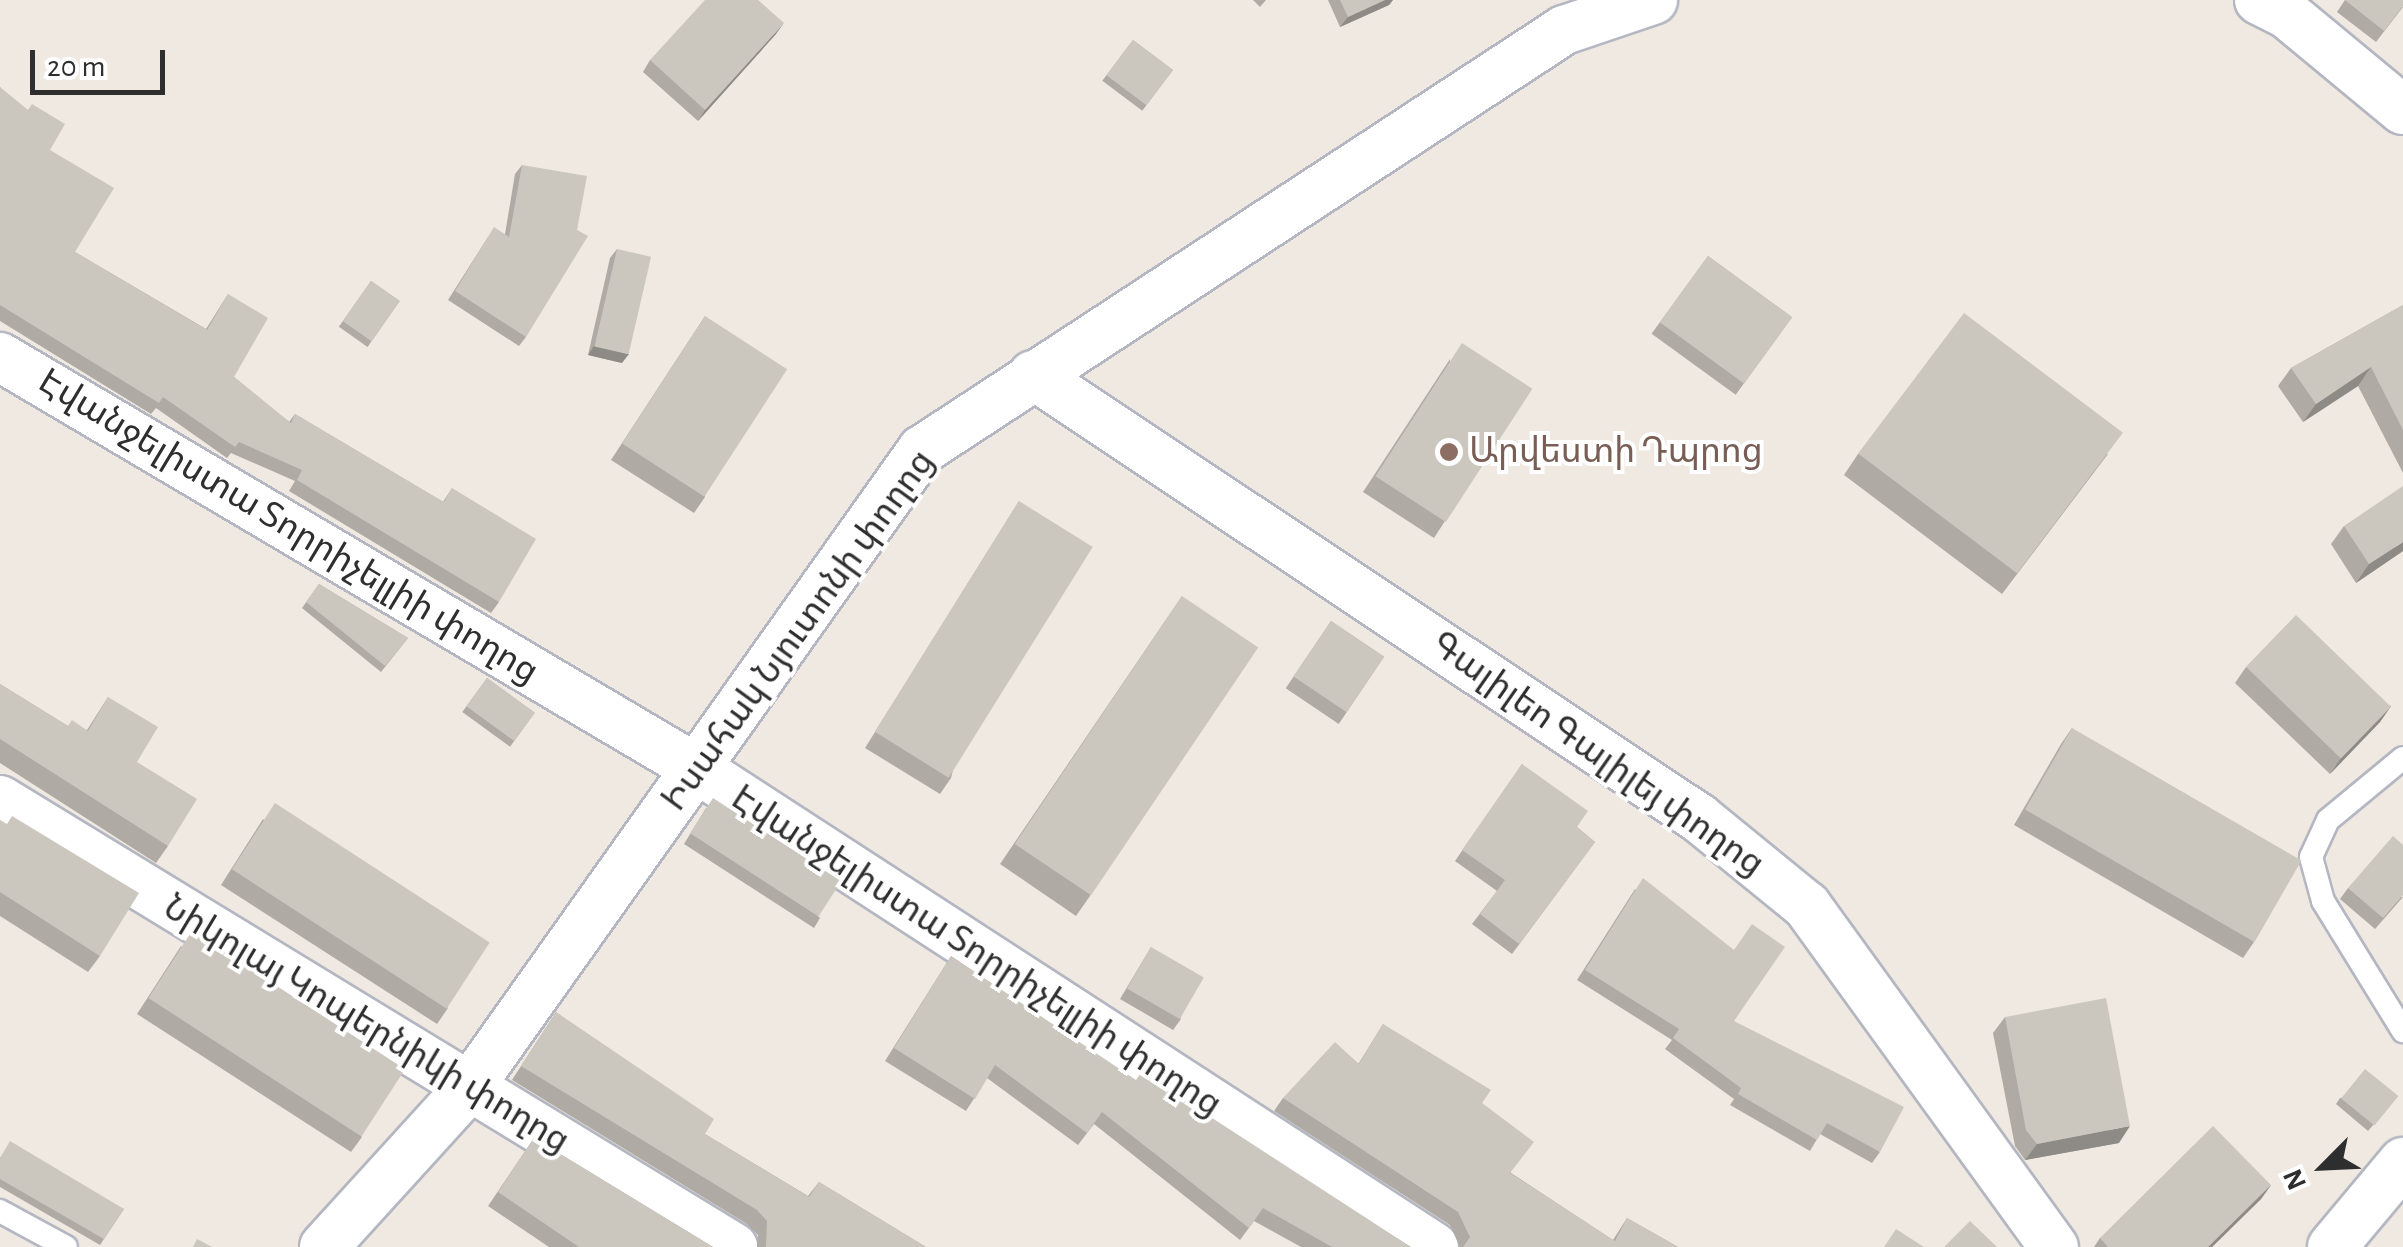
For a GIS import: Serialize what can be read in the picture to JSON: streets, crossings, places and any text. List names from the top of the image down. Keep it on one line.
{"streets":{"street":["Էվանջելիստա Տորրիչելլիի փողոց","Իսահակ Նյուտոնի փողոց","Գալիլեո Գալիլեյ փողոց","Նիկոլայ Կոպերնիկի փողոց"]},"crossings":[["Էվանջելիստա Տորրիչելլիի փողոց","Իսահակ Նյուտոնի փողոց"],["Իսահակ Նյուտոնի փողոց","Գալիլեո Գալիլեյ փողոց"],["Իսահակ Նյուտոնի փողոց","Նիկոլայ Կոպերնիկի փողոց"]],"places":["Արվեստի Դպրոց"],"scale_bar":"20 m","north":"bottom left"}
